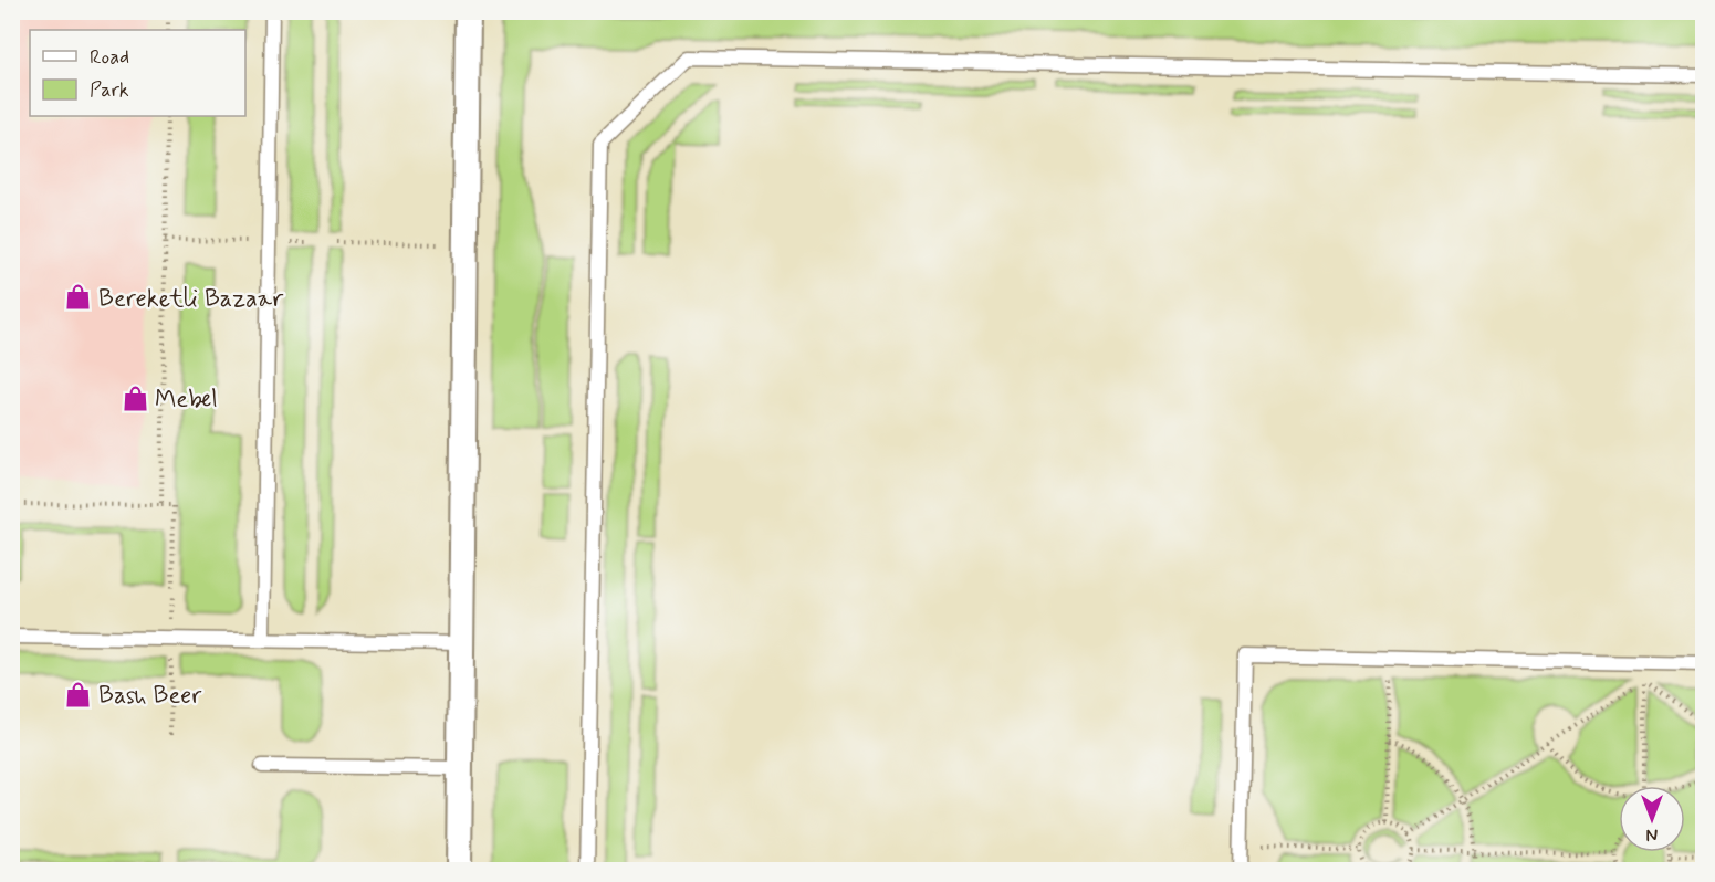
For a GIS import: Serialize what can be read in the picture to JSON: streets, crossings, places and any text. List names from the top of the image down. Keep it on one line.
{"places":{"shop":["Bereketli Bazaar","Mebel","Bash Beer"]},"legend":["Road","Park"],"north":"bottom"}
